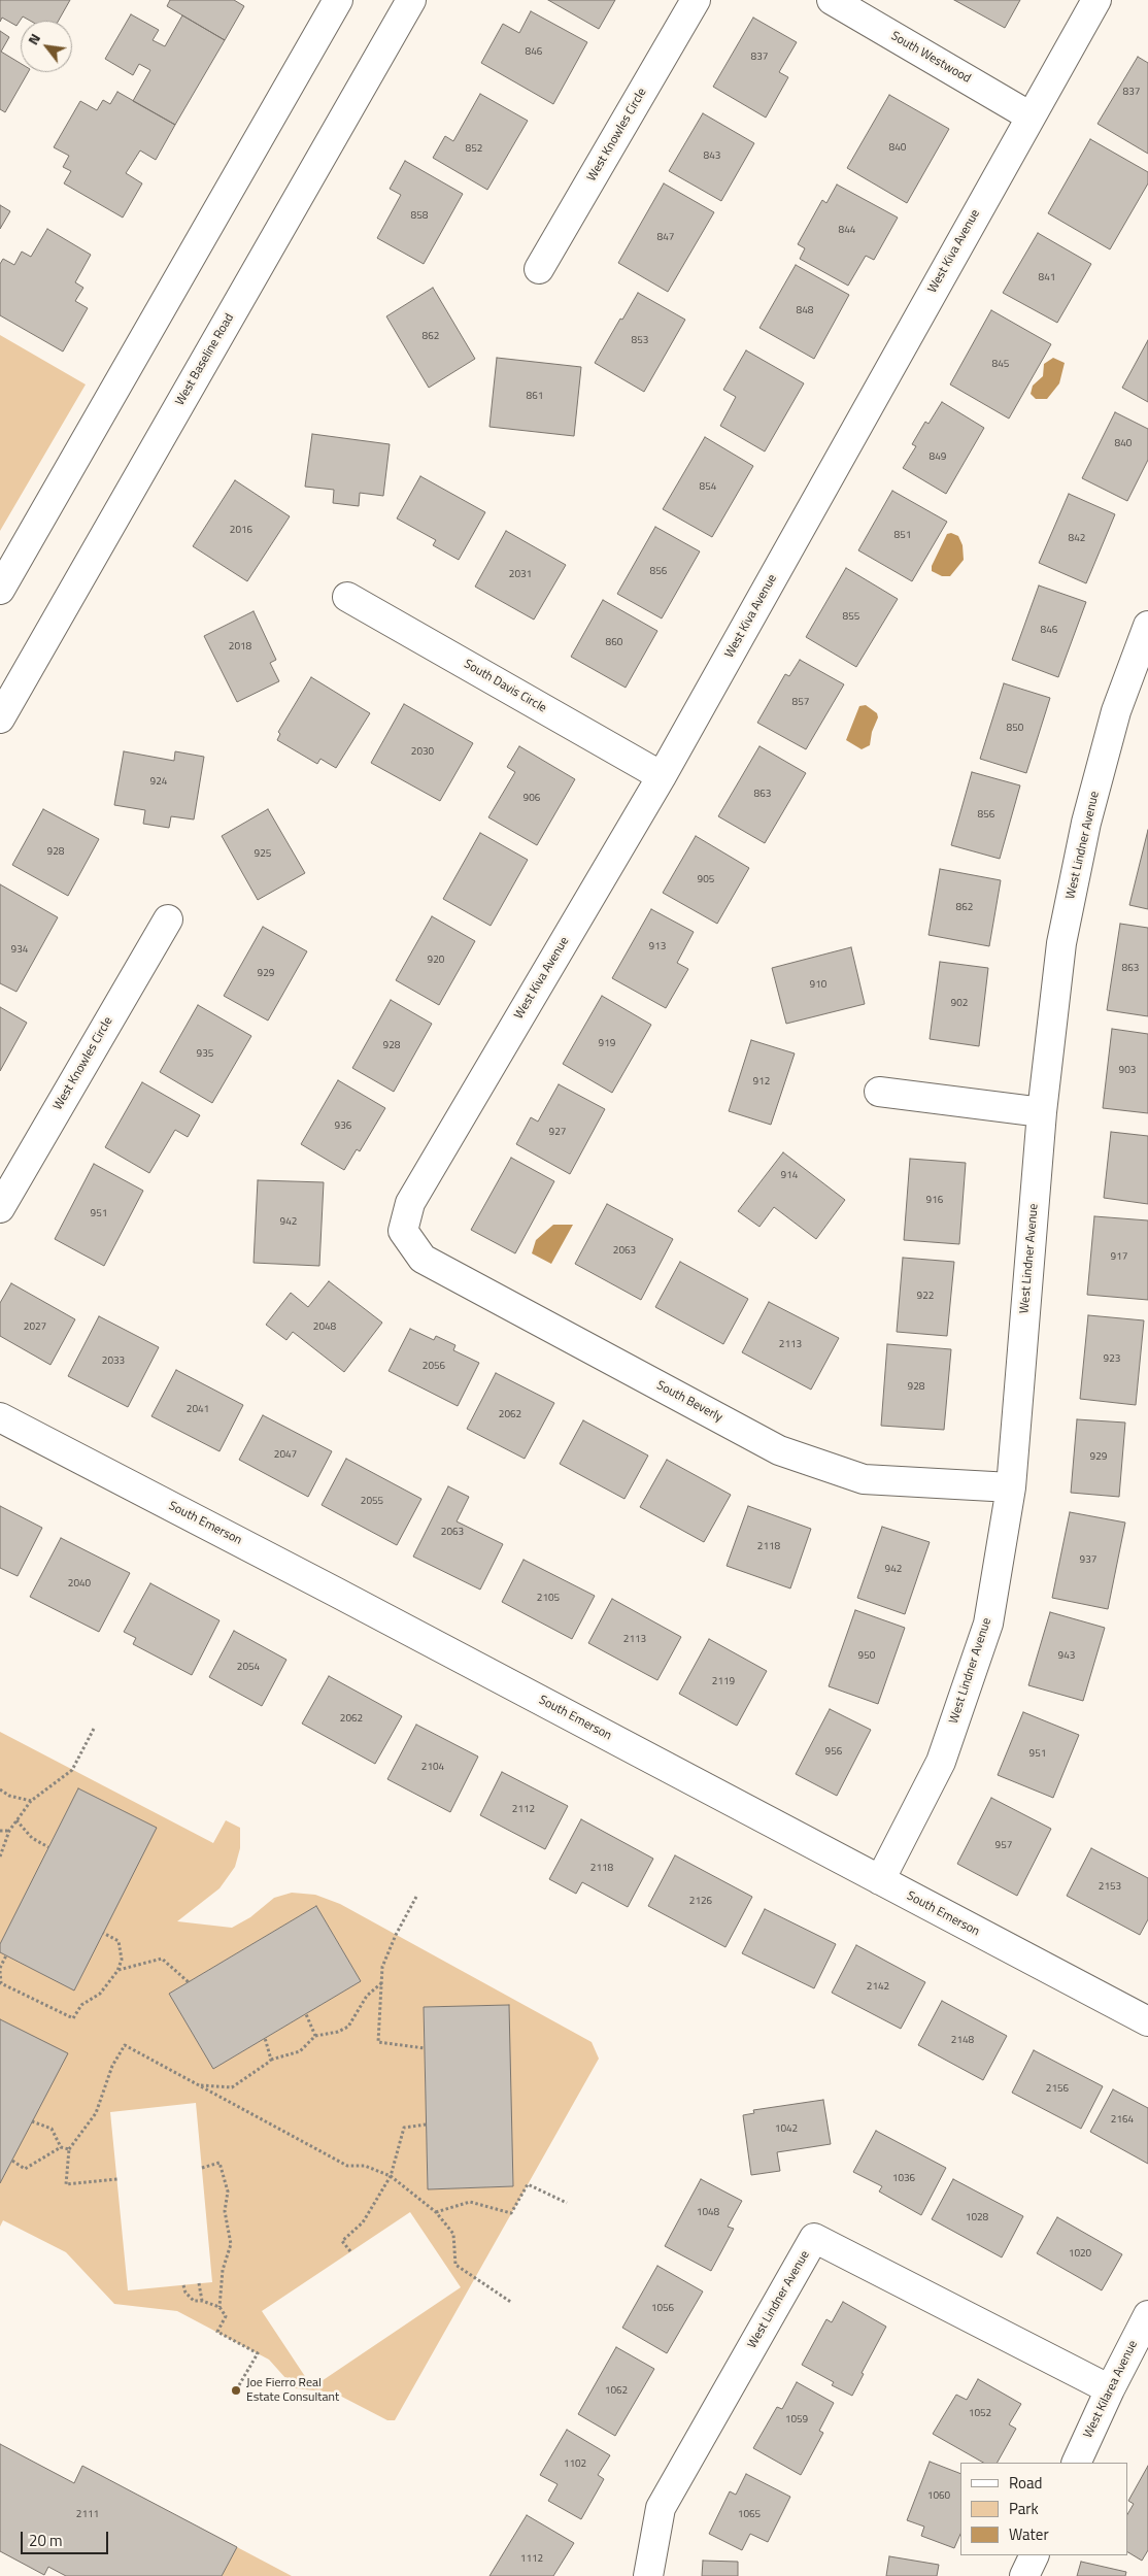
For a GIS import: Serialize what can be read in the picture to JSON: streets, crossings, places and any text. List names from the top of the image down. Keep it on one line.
{"streets":{"street":["South Westwood","West Knowles Circle","West Kiva Avenue","West Baseline Road","South Davis Circle","West Lindner Avenue","South Beverly","South Emerson","West Kilarea Avenue"]},"crossings":[["South Westwood","West Kiva Avenue"],["West Kiva Avenue","South Davis Circle"],["West Kiva Avenue","South Beverly"],["West Lindner Avenue","South Beverly"],["West Lindner Avenue","South Emerson"],["West Lindner Avenue","West Kilarea Avenue"]],"places":["Joe Fierro Real Estate Consultant"],"house_numbers":["846","837","837","840","852","843","858","844","847","841","848","862","853","845","861","840","849","854","2016","851","842","856","2031","855","846","860","2018","857","850","2030","924","863","906","856","928","925","905","862","913","934","920","863","929","910","902","919","928","935","903","912","936","927","914","916","951","942","2063","917","922","2027","2048","2113","923","2033","2056","928","2041","2062","2047","929","2055","2063","2118","937","942","2040","2105","2113","950","943","2054","2119","2062","956","951","2104","2112","957","2118","2153","2126","2142","2148","2156","2164","1042","1036","1048","1028","1020","1056","1062","1052","1059","1102","1060","2111","1065","1112"],"legend":["Road","Park","Water"],"scale_bar":"20 m","north":"top left"}
